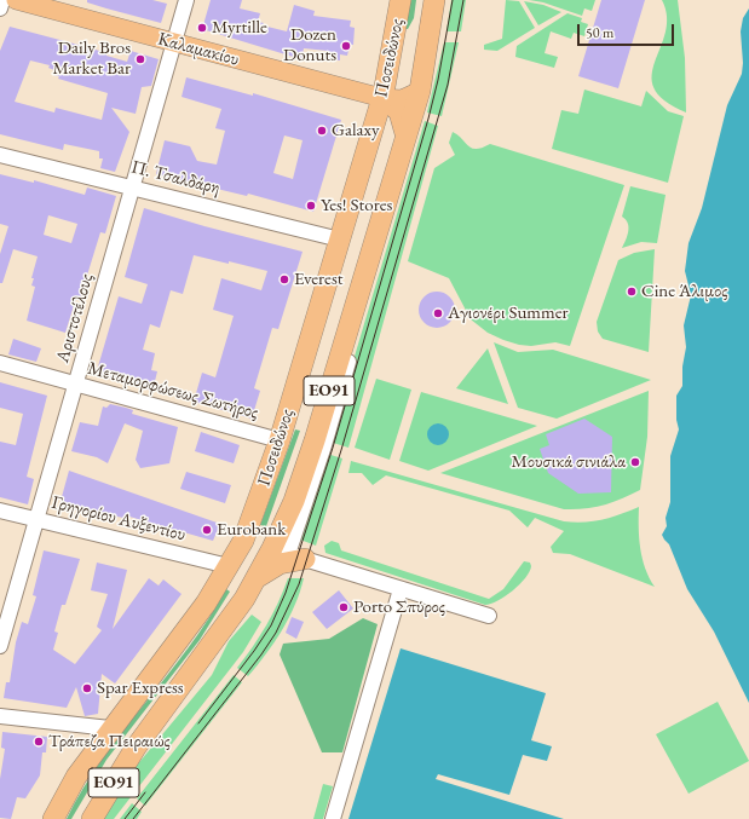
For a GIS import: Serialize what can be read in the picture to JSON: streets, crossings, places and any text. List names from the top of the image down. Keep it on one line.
{"streets":{"highway":["Ποσειδώνος","ΕΟ91"],"main road":["Καλαμακίου"],"street":["Π. Τσαλδάρη","Αριστοτέλους","Μεταμορφώσεως Σωτήρος","Γρηγορίου Αυξεντίου"]},"crossings":[["Καλαμακίου","Ποσειδώνος"],["Καλαμακίου","Αριστοτέλους"],["Ποσειδώνος","Π. Τσαλδάρη"],["Ποσειδώνος","Μεταμορφώσεως Σωτήρος"],["Ποσειδώνος","Γρηγορίου Αυξεντίου"],["Π. Τσαλδάρη","Αριστοτέλους"],["Αριστοτέλους","Μεταμορφώσεως Σωτήρος"],["Αριστοτέλους","Γρηγορίου Αυξεντίου"]],"places":["Myrtille","Dozen Donuts","Daily Bros Market Bar","Galaxy","Yes! Stores","Everest","Cine Άλιμος","Αγιονέρι Summer","Μουσικά σινιάλα","Eurobank","Porto Σπύρος","Spar Express","Τράπεζα Πειραιώς"],"scale_bar":"50 m"}
